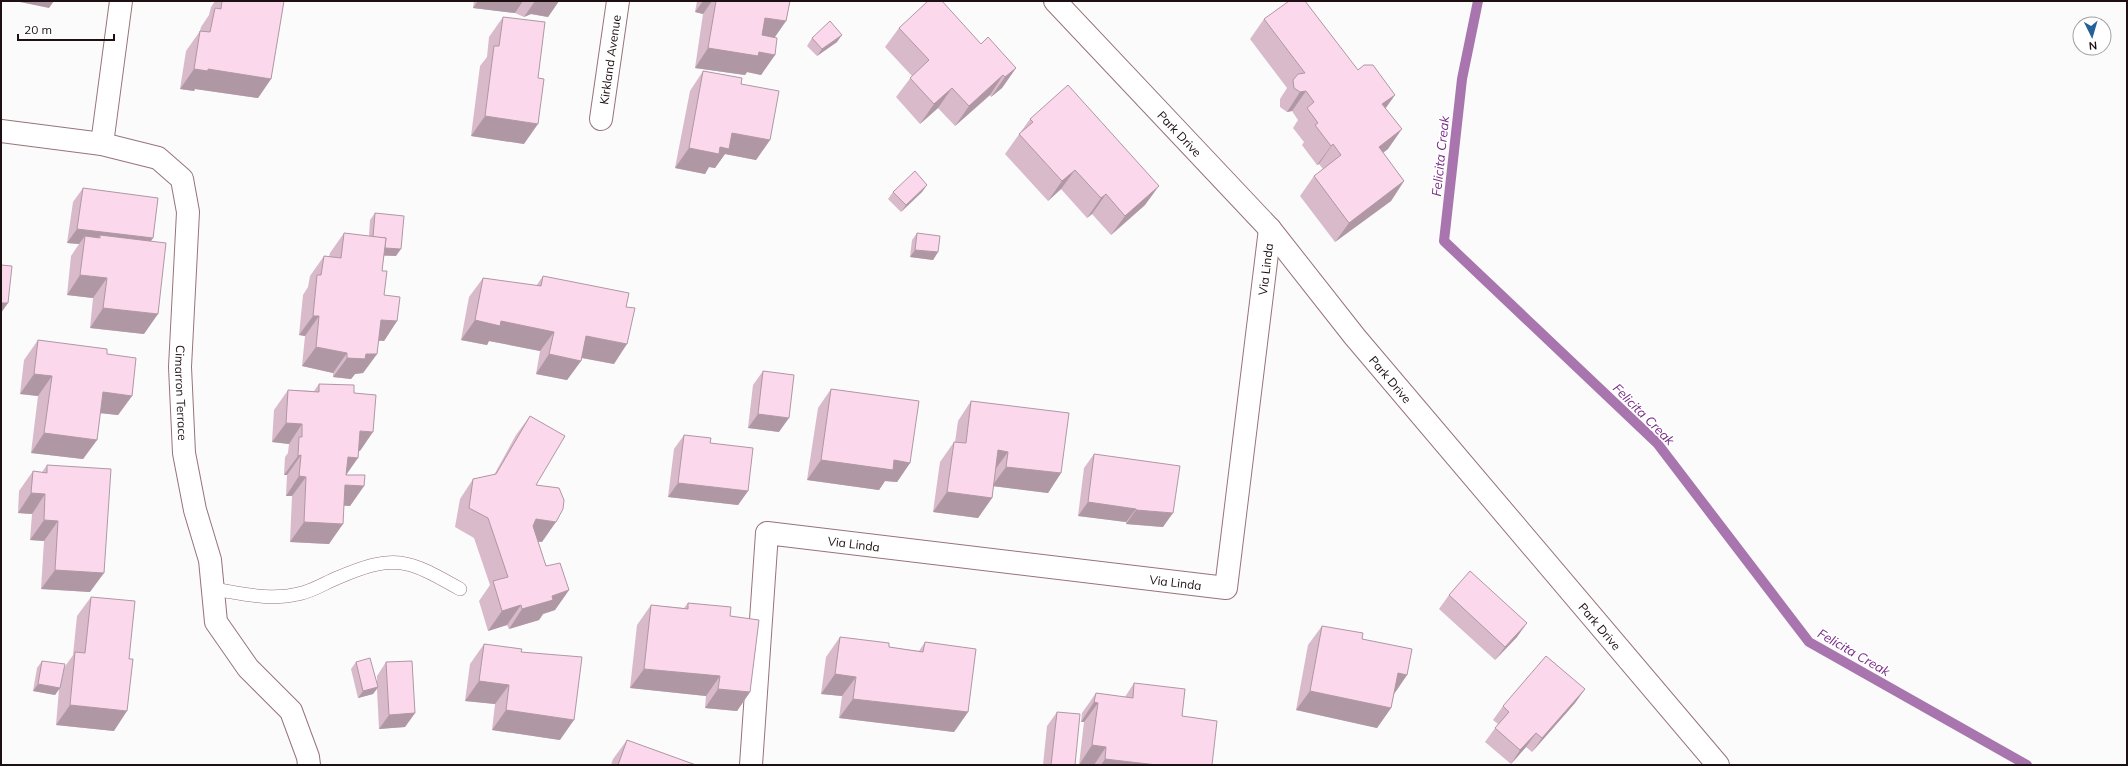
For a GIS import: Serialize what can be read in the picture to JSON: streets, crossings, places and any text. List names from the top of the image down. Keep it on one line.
{"streets":{"street":["Kirkland Avenue","Park Drive","Via Linda","Cimarron Terrace"]},"crossings":[["Park Drive","Via Linda"]],"water":["Felicita Creak"],"scale_bar":"20 m","north":"bottom"}
